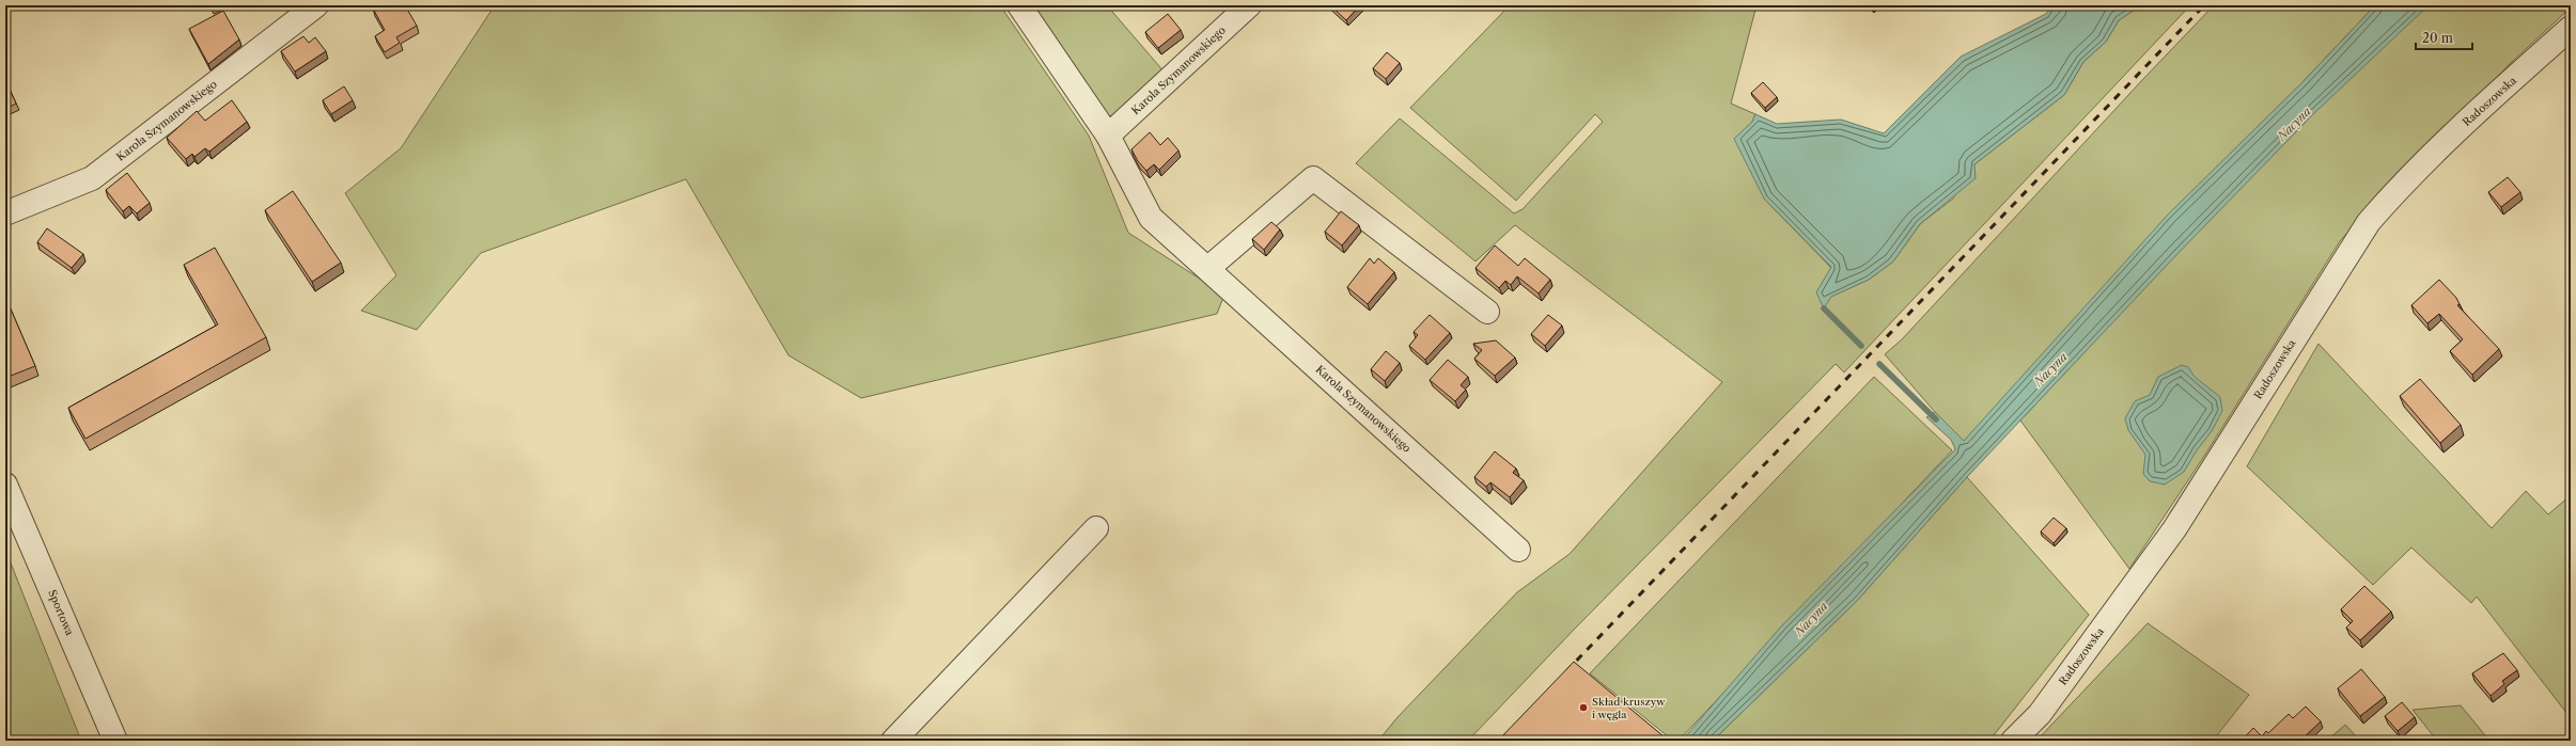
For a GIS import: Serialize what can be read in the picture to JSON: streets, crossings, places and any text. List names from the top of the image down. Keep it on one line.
{"streets":{"street":["Karola Szymanowskiego","Radoszowska","Sportowa"]},"water":["Nacyna"],"places":["Skład kruszyw i węgla"],"scale_bar":"20 m"}
